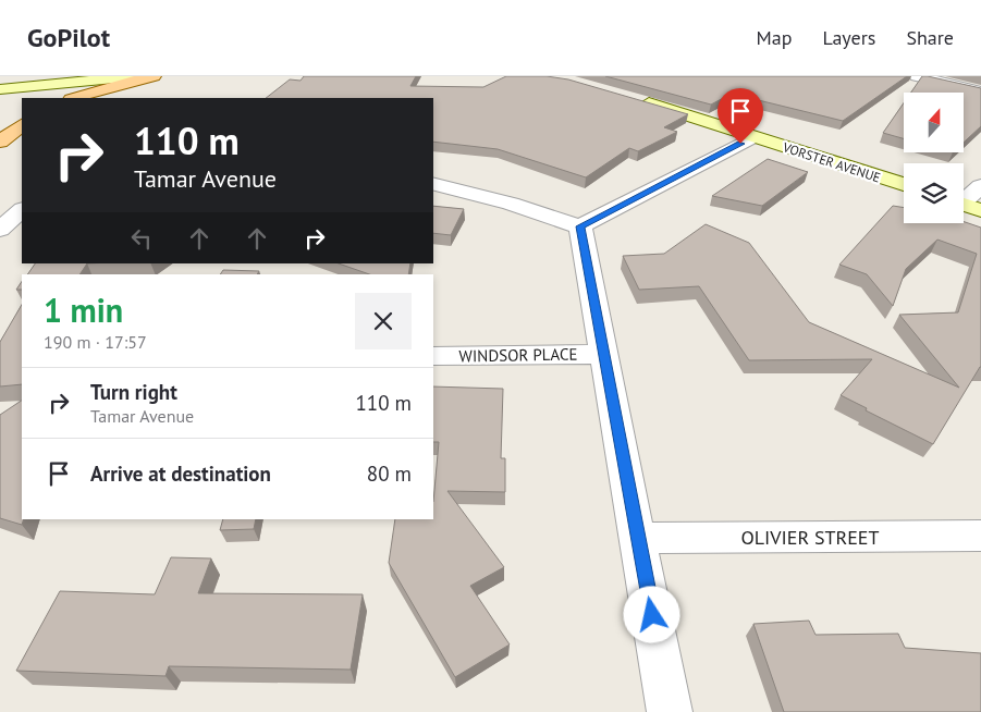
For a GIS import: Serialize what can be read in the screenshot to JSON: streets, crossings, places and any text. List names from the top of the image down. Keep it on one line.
{"streets":{"main road":["VORSTER AVENUE"],"street":["WINDSOR PLACE","OLIVIER STREET"]},"north":"top","page":{"header":"GoPilot","nav":["Map","Layers","Share"],"turn":["110 m","Tamar Avenue"],"heading":["1 min","190 m · 17:57"],"list":[{"name":"Turn right","note":"Tamar Avenue","value":"110 m"},{"name":"Arrive at destination","value":"80 m"}]}}
